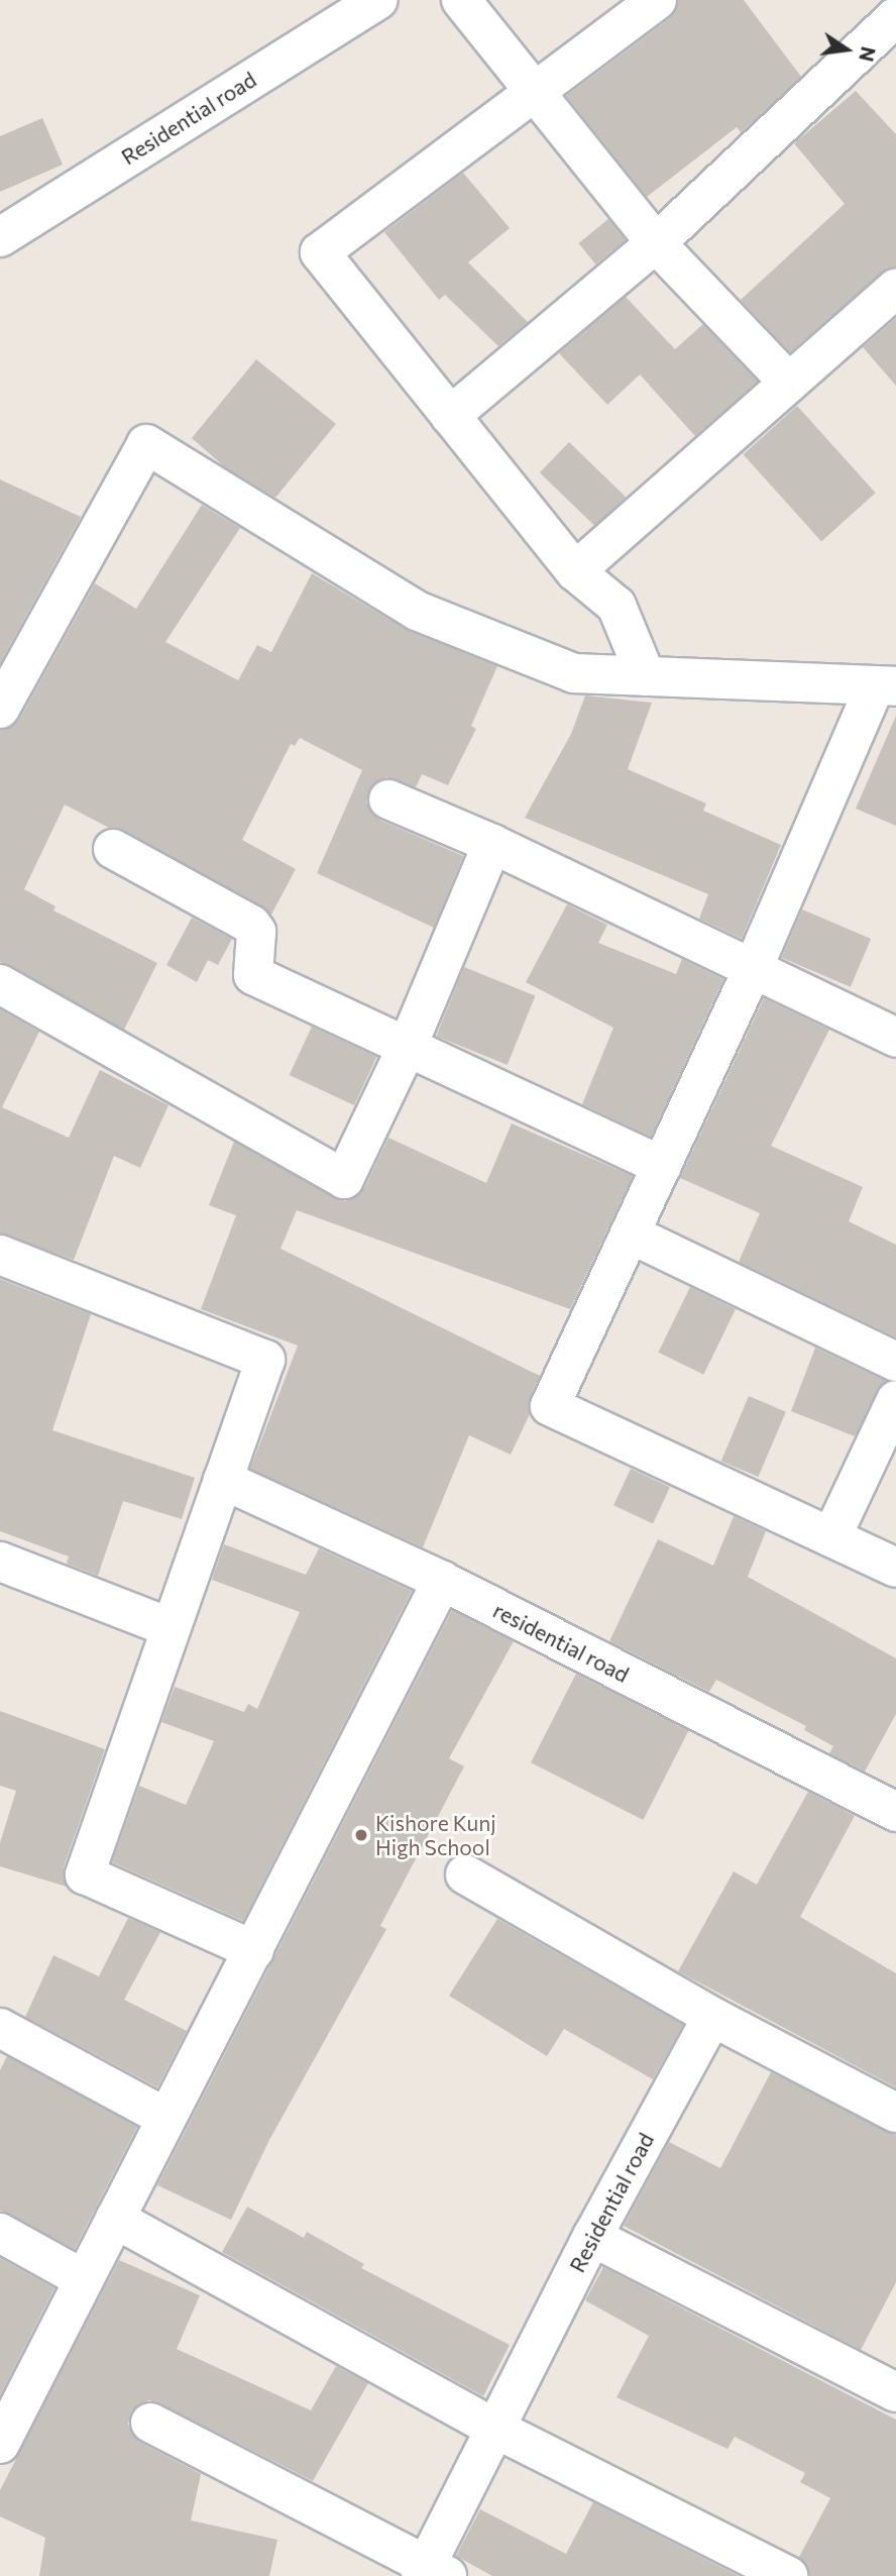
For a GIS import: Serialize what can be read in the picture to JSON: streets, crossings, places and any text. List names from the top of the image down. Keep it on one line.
{"streets":{"street":["Residential road","residential road"]},"places":["Kishore Kunj High School"],"north":"right"}
